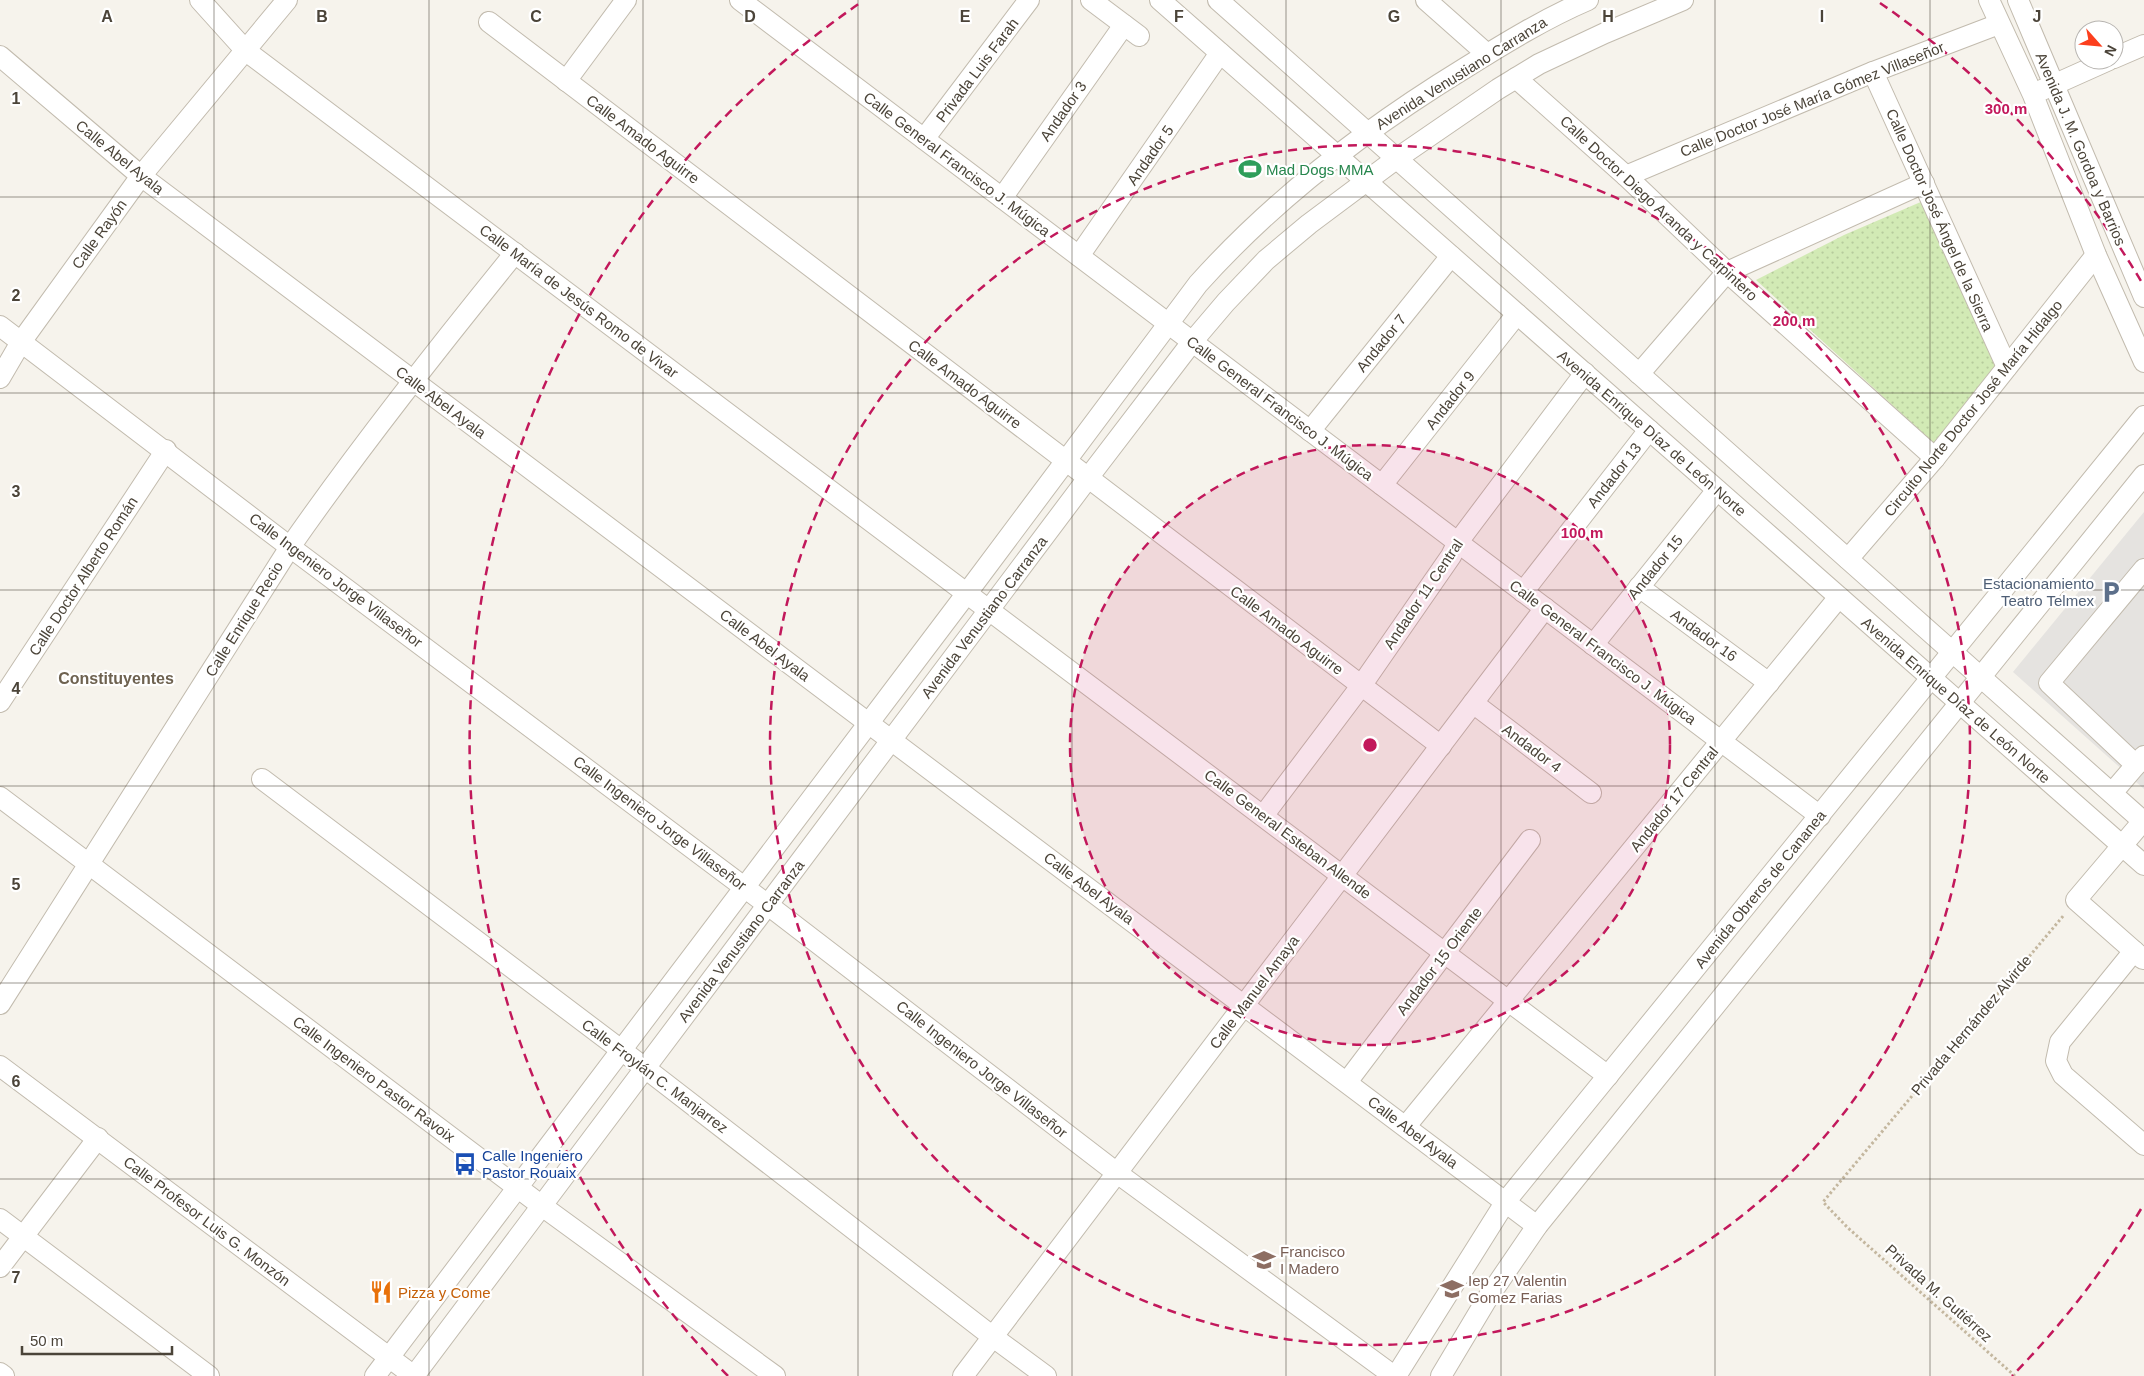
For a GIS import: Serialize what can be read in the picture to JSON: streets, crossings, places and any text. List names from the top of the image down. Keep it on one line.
{"streets":{"street":["Privada Luis Farah","Avenida Venustiano Carranza","Calle Doctor José María Gómez Villaseñor","Andador 3","Calle Amado Aguirre","Avenida J. M. Gordoa y Barrios","Andador 5","Calle Abel Ayala","Calle General Francisco J. Múgica","Calle Doctor Diego Aranda y Carpintero","Calle Doctor José Ángel de la Sierra","Calle Rayón","Calle María de Jesús Romo de Vivar","Andador 7","Andador 9","Circuito Norte Doctor José María Hidalgo","Avenida Enrique Díaz de León Norte","Andador 13","Andador 15","Calle Doctor Alberto Román","Calle Ingeniero Jorge Villaseñor","Andador 11 Central","Calle Enrique Recio","Andador 16","Andador 4","Andador 17 Central","Calle General Esteban Allende","Avenida Obreros de Cananea","Andador 15 Oriente","Calle Manuel Amaya","Calle Froylán C. Manjarrez","Calle Ingeniero Pastor Ravoix","Calle Profesor Luis G. Monzón"],"path":["Privada Hernández Alvirde","Privada M. Gutiérrez"]},"crossings":[["Privada Luis Farah","Calle General Francisco J. Múgica"],["Avenida Venustiano Carranza","Calle Amado Aguirre"],["Avenida Venustiano Carranza","Calle Abel Ayala"],["Avenida Venustiano Carranza","Calle General Francisco J. Múgica"],["Avenida Venustiano Carranza","Calle Doctor Diego Aranda y Carpintero"],["Avenida Venustiano Carranza","Calle María de Jesús Romo de Vivar"],["Avenida Venustiano Carranza","Avenida Enrique Díaz de León Norte"],["Avenida Venustiano Carranza","Calle Ingeniero Jorge Villaseñor"],["Avenida Venustiano Carranza","Calle General Esteban Allende"],["Avenida Venustiano Carranza","Calle Froylán C. Manjarrez"],["Avenida Venustiano Carranza","Calle Ingeniero Pastor Ravoix"],["Avenida Venustiano Carranza","Calle Profesor Luis G. Monzón"],["Calle Doctor José María Gómez Villaseñor","Avenida J. M. Gordoa y Barrios"],["Calle Doctor José María Gómez Villaseñor","Calle Doctor Diego Aranda y Carpintero"],["Calle Doctor José María Gómez Villaseñor","Calle Doctor José Ángel de la Sierra"],["Andador 3","Calle General Francisco J. Múgica"],["Calle Amado Aguirre","Andador 11 Central"],["Calle Amado Aguirre","Calle Manuel Amaya"],["Avenida J. M. Gordoa y Barrios","Circuito Norte Doctor José María Hidalgo"],["Andador 5","Calle General Francisco J. Múgica"],["Andador 5","Avenida Enrique Díaz de León Norte"],["Calle Abel Ayala","Calle Rayón"],["Calle Abel Ayala","Calle Enrique Recio"],["Calle Abel Ayala","Andador 17 Central"],["Calle Abel Ayala","Avenida Obreros de Cananea"],["Calle Abel Ayala","Andador 15 Oriente"],["Calle Abel Ayala","Calle Manuel Amaya"],["Calle General Francisco J. Múgica","Andador 7"],["Calle General Francisco J. Múgica","Andador 9"],["Calle General Francisco J. Múgica","Andador 13"],["Calle General Francisco J. Múgica","Andador 15"],["Calle General Francisco J. Múgica","Andador 11 Central"],["Calle General Francisco J. Múgica","Andador 17 Central"],["Calle General Francisco J. Múgica","Avenida Obreros de Cananea"],["Calle General Francisco J. Múgica","Calle Manuel Amaya"],["Calle Doctor Diego Aranda y Carpintero","Circuito Norte Doctor José María Hidalgo"],["Calle Doctor José Ángel de la Sierra","Circuito Norte Doctor José María Hidalgo"],["Calle Rayón","Calle María de Jesús Romo de Vivar"],["Calle Rayón","Calle Ingeniero Jorge Villaseñor"],["Calle María de Jesús Romo de Vivar","Calle Enrique Recio"],["Calle María de Jesús Romo de Vivar","Calle General Esteban Allende"],["Andador 7","Avenida Enrique Díaz de León Norte"],["Andador 9","Avenida Enrique Díaz de León Norte"],["Avenida Enrique Díaz de León Norte","Andador 13"],["Avenida Enrique Díaz de León Norte","Andador 15"],["Avenida Enrique Díaz de León Norte","Andador 11 Central"],["Avenida Enrique Díaz de León Norte","Andador 17 Central"],["Avenida Enrique Díaz de León Norte","Avenida Obreros de Cananea"],["Andador 15","Andador 16"],["Calle Doctor Alberto Román","Calle Ingeniero Jorge Villaseñor"],["Calle Ingeniero Jorge Villaseñor","Calle Enrique Recio"],["Calle Ingeniero Jorge Villaseñor","Avenida Obreros de Cananea"],["Calle Ingeniero Jorge Villaseñor","Calle Manuel Amaya"],["Andador 11 Central","Calle General Esteban Allende"],["Calle Enrique Recio","Calle Ingeniero Pastor Ravoix"],["Andador 16","Andador 17 Central"],["Andador 4","Calle Manuel Amaya"],["Andador 17 Central","Calle General Esteban Allende"],["Calle General Esteban Allende","Avenida Obreros de Cananea"],["Calle General Esteban Allende","Andador 15 Oriente"],["Calle General Esteban Allende","Calle Manuel Amaya"],["Calle Manuel Amaya","Calle Froylán C. Manjarrez"],["Privada Hernández Alvirde","Privada M. Gutiérrez"]],"districts":["Constituyentes"],"places":{"sports":["Mad Dogs MMA"],"parking":["Estacionamiento Teatro Telmex"],"bus stop":["Calle Ingeniero Pastor Rouaix"],"school or university":["Francisco I Madero","Iep 27 Valentin Gomez Farias"],"restaurant":["Pizza y Come"]},"scale_bar":"50 m","north":"bottom right","grid":{"columns":["A","B","C","D","E","F","G","H","I","J"],"rows":["1","2","3","4","5","6","7"]},"rings":["300 m","200 m","100 m"]}
